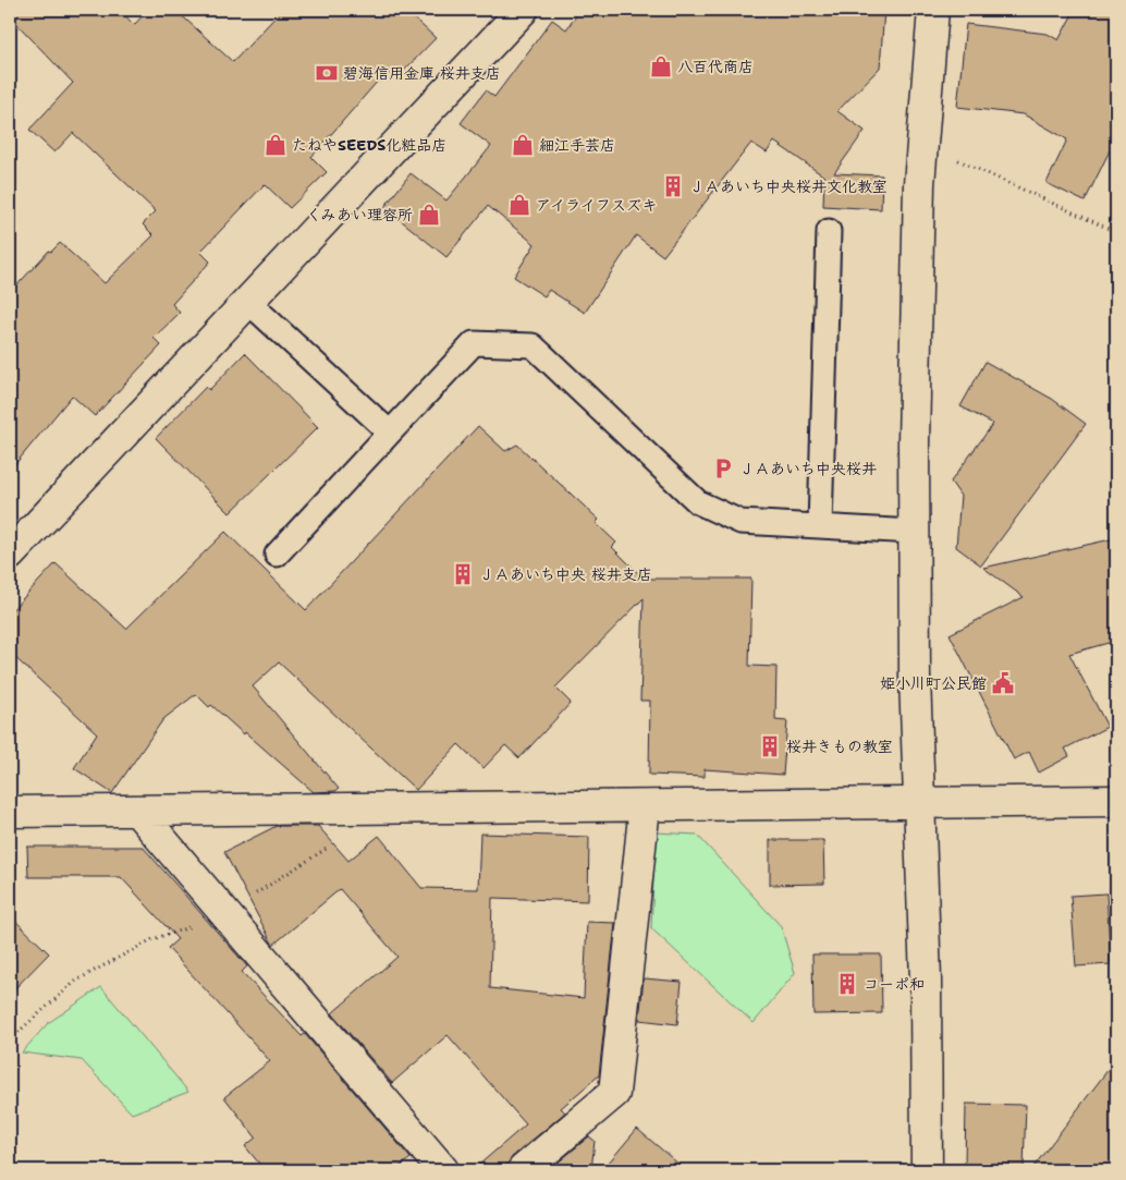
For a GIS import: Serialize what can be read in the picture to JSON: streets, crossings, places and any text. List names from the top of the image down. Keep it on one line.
{"places":{"shop":["八百代商店","たねやSEEDS化粧品店","細江手芸店","アイライフスズキ","くみあい理容所"],"bank":["碧海信用金庫 桜井支店"],"building":["ＪＡあいち中央桜井文化教室","ＪＡあいち中央 桜井支店","桜井きもの教室","コーポ和"],"parking":["ＪＡあいち中央桜井"],"public building":["姫小川町公民館"]}}
